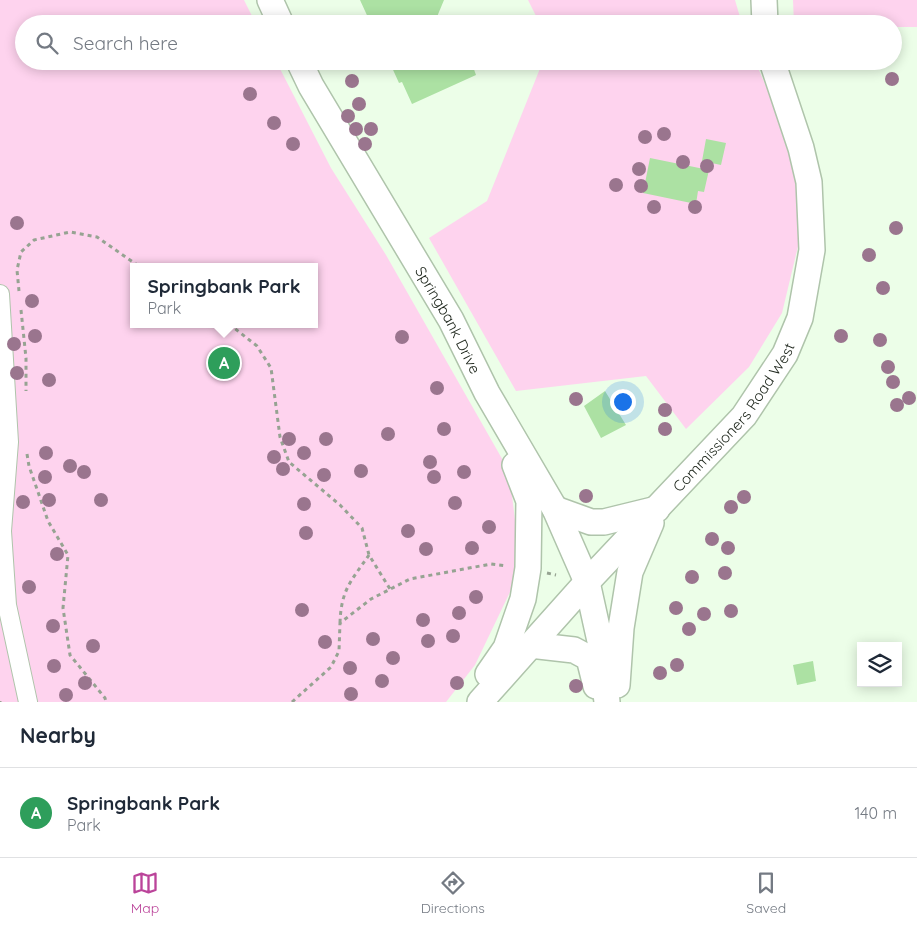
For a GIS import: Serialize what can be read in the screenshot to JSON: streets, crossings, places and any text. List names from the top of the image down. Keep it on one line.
{"streets":{"main road":["Springbank Drive","Commissioners Road West"]},"crossings":[["Springbank Drive","Commissioners Road West"]],"page":{"search":"Search here","popup":["Springbank Park","Park"],"pins":"A","heading":"Nearby","list":[{"mark":"A","name":"Springbank Park","note":"Park","value":"140 m"}],"nav":["Map","Directions","Saved"]}}
